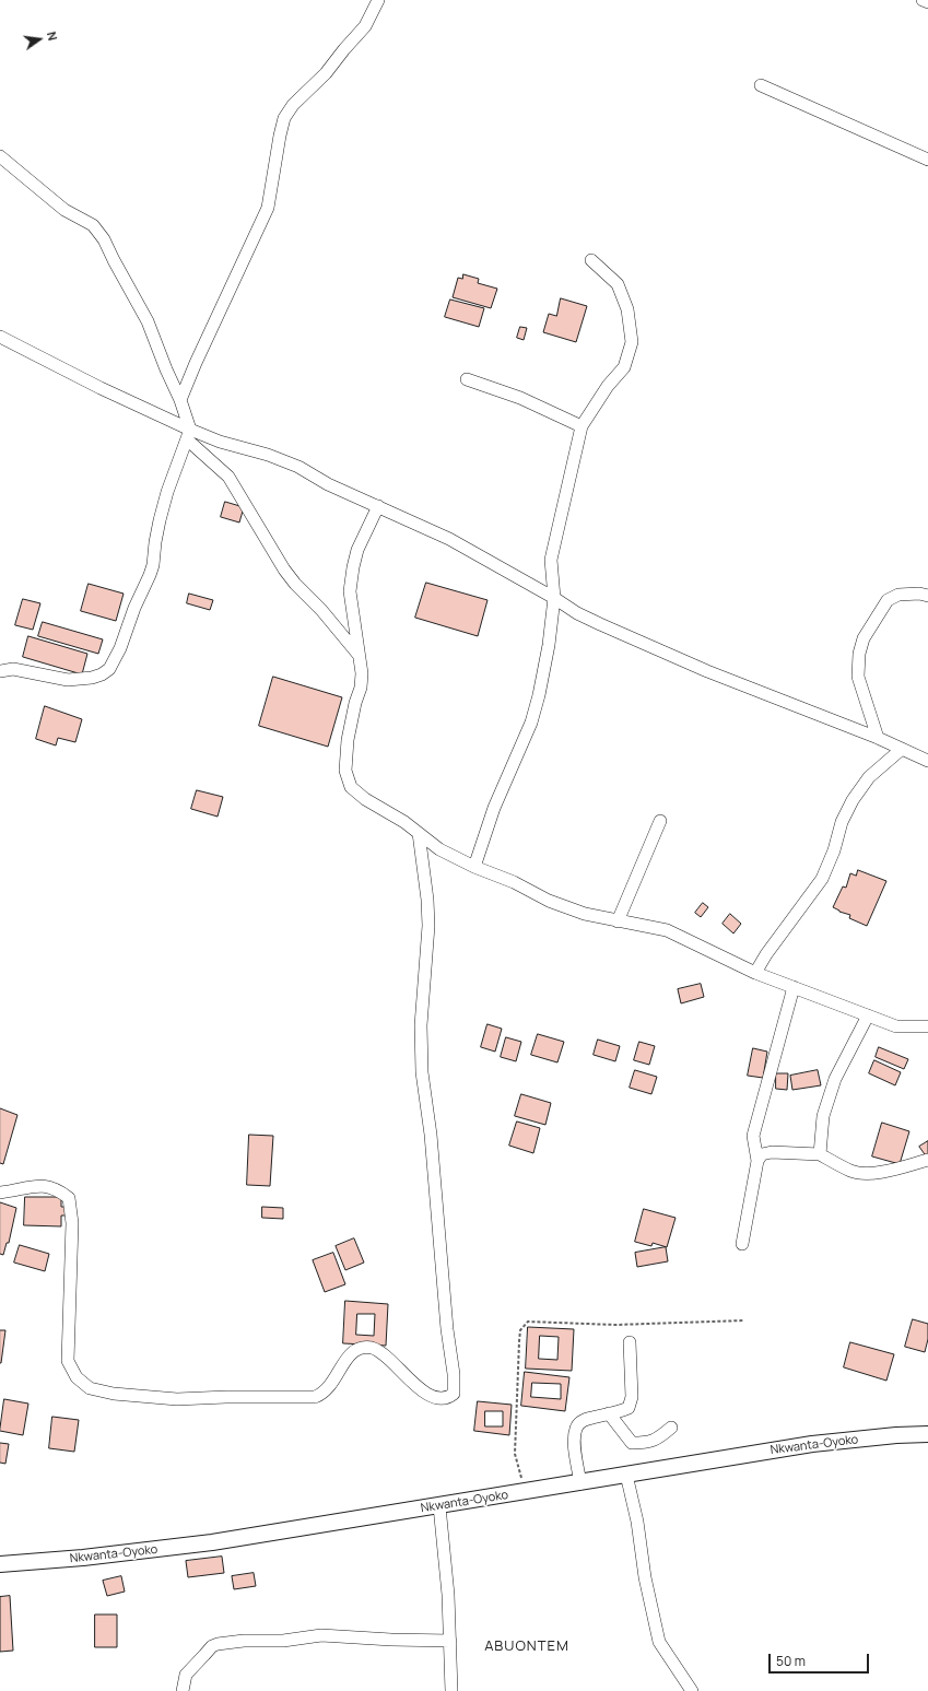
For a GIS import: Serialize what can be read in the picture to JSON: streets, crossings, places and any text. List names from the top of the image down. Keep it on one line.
{"streets":{"street":["Nkwanta-Oyoko"]},"districts":["ABUONTEM"],"scale_bar":"50 m","north":"right"}
